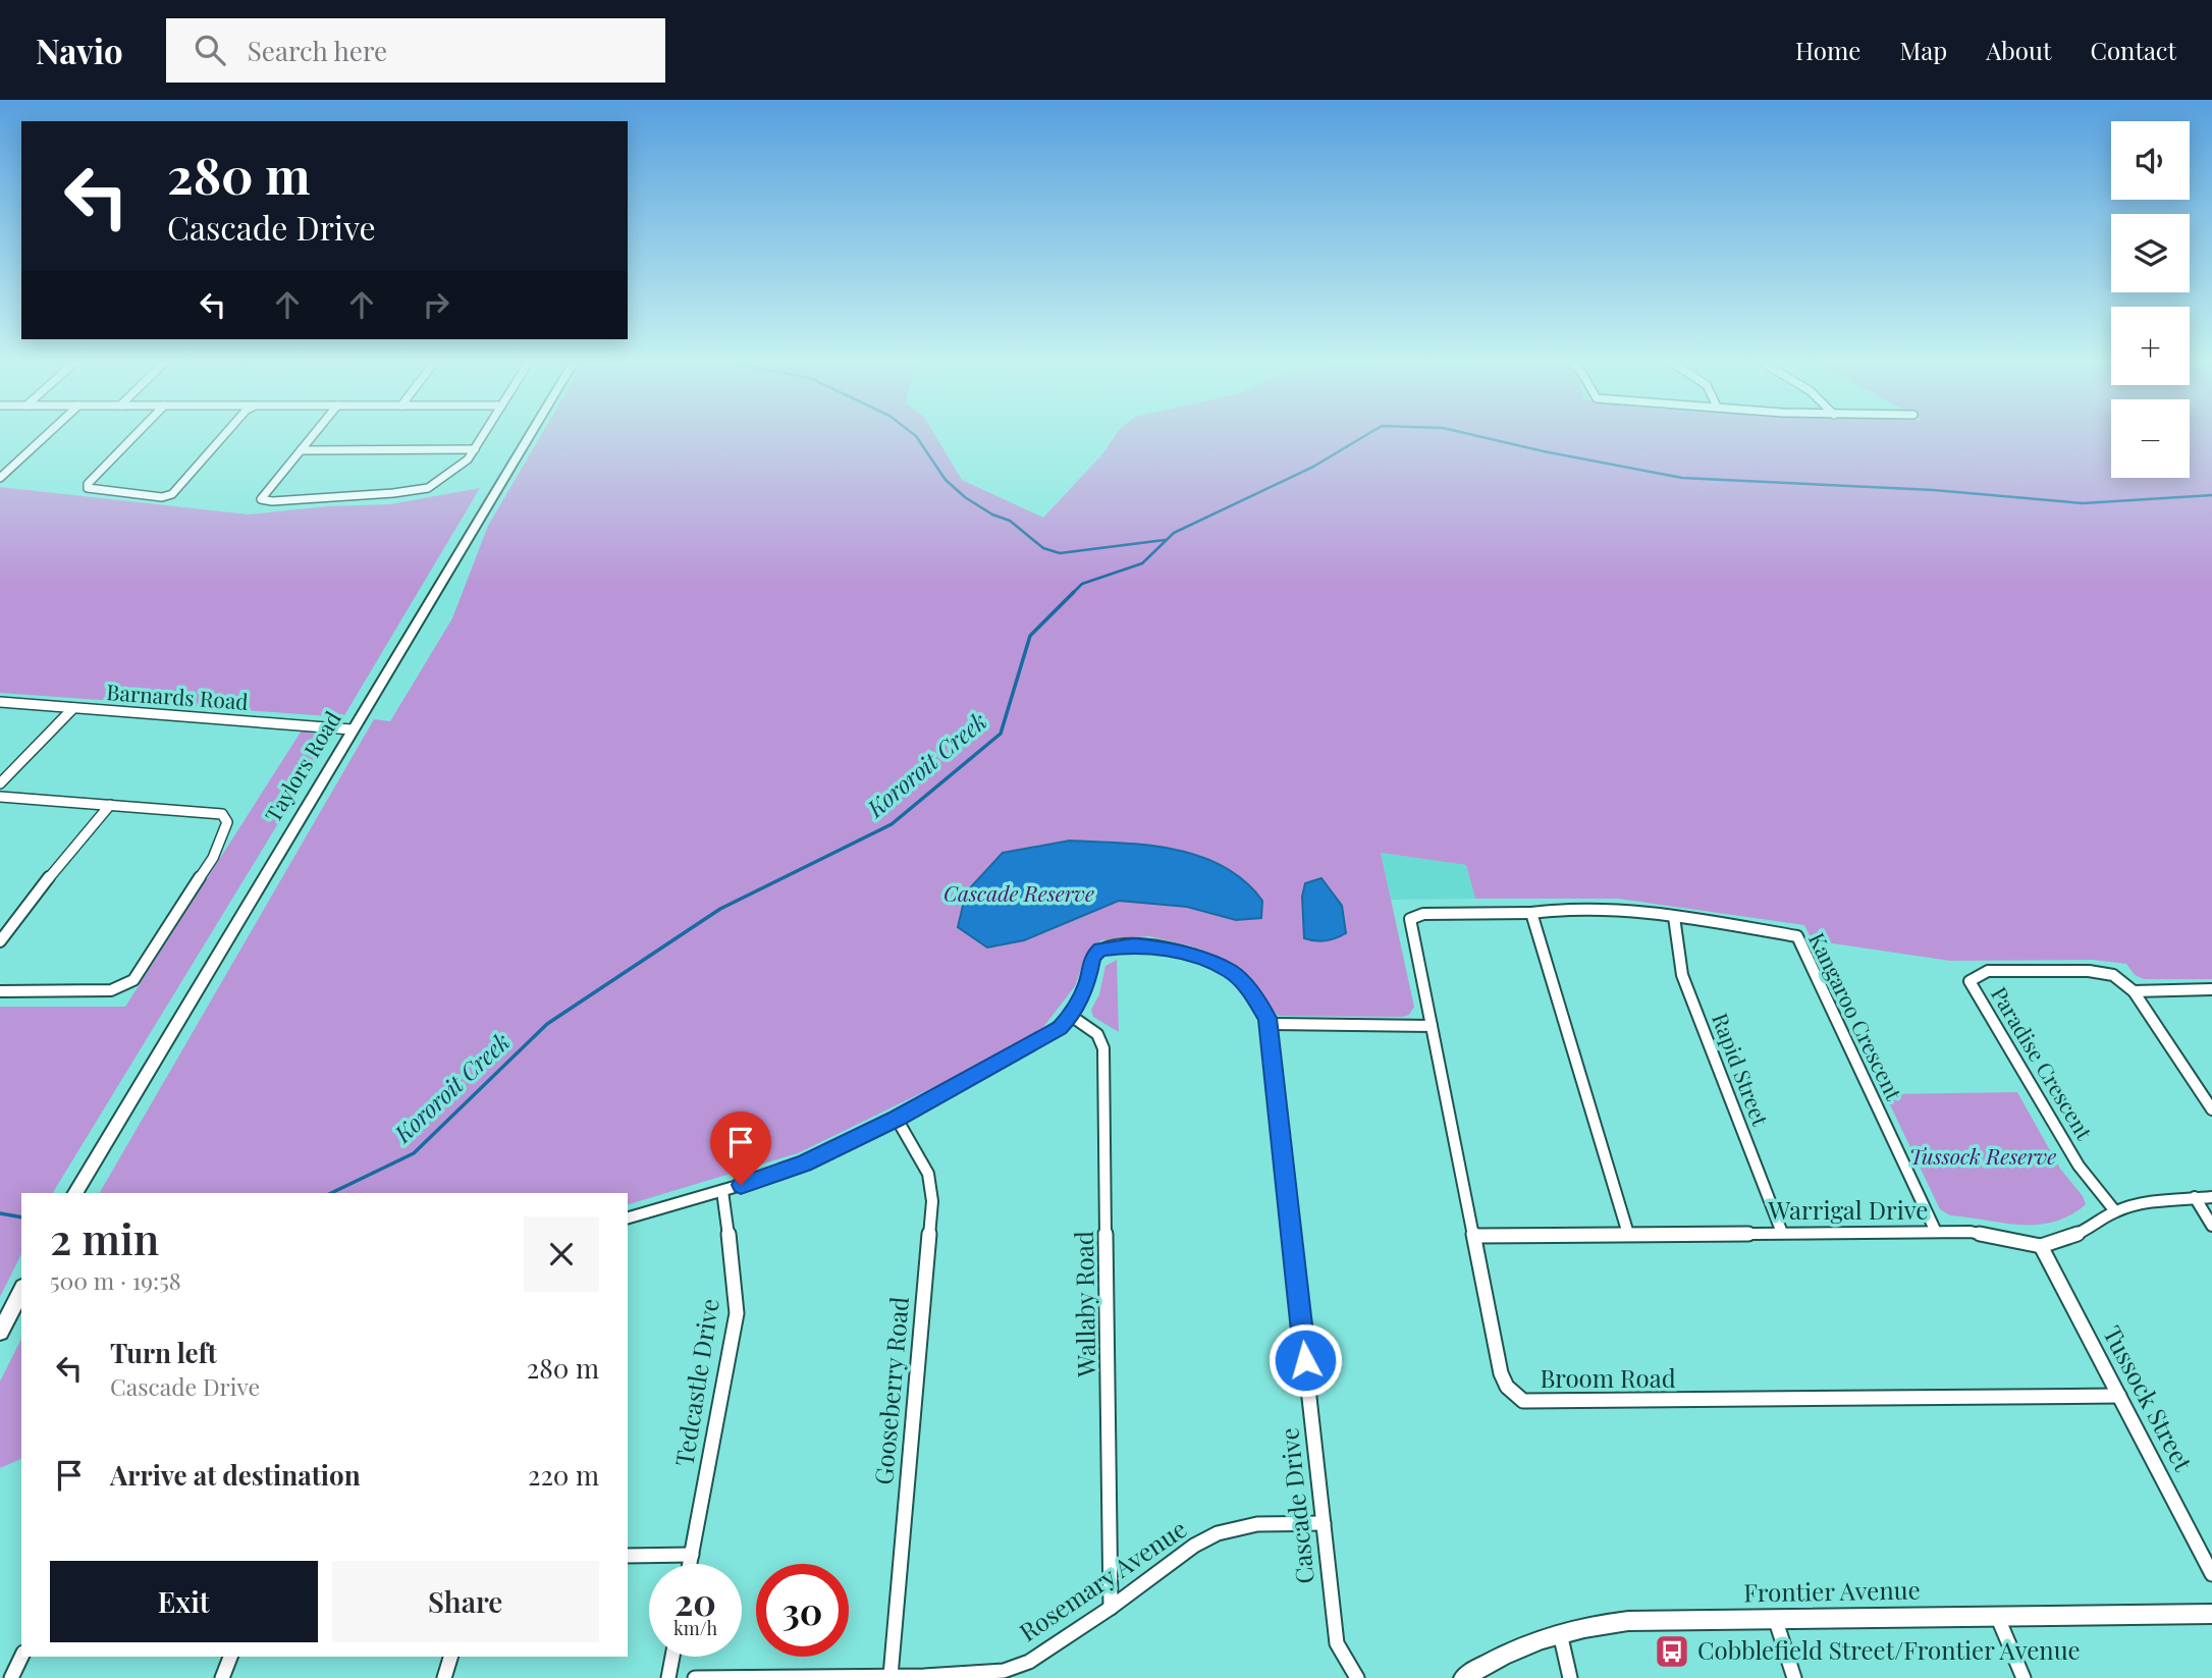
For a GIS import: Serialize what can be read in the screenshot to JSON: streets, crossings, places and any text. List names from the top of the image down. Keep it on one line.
{"streets":{"street":["Barnards Road","Taylors Road","Kangaroo Crescent","Paradise Crescent","Rapid Street","Warrigal Drive","Wallaby Road","Broom Road","Tedcastle Drive","Gooseberry Road","Tussock Street","Cascade Drive","Rosemary Avenue","Frontier Avenue"]},"crossings":[["Barnards Road","Taylors Road"],["Kangaroo Crescent","Rapid Street"],["Kangaroo Crescent","Warrigal Drive"],["Kangaroo Crescent","Broom Road"],["Rapid Street","Warrigal Drive"],["Warrigal Drive","Broom Road"],["Warrigal Drive","Tussock Street"],["Wallaby Road","Cascade Drive"],["Wallaby Road","Rosemary Avenue"],["Broom Road","Tussock Street"],["Tedcastle Drive","Cascade Drive"],["Gooseberry Road","Cascade Drive"],["Gooseberry Road","Rosemary Avenue"],["Cascade Drive","Rosemary Avenue"]],"water":["Kororoit Creek"],"parks":["Cascade Reserve","Tussock Reserve"],"places":{"bus stop":["Cobblefield Street/Frontier Avenue"]},"page":{"header":"Navio","search":"Search here","nav":["Home","Map","About","Contact"],"map_buttons":["+","−"],"turn":["280 m","Cascade Drive"],"heading":["2 min","500 m · 19:58"],"list":[{"name":"Turn left","note":"Cascade Drive","value":"280 m"},{"name":"Arrive at destination","value":"220 m"}],"buttons":["Exit","Share"],"speed":"20 km/h","limit":"30"}}
